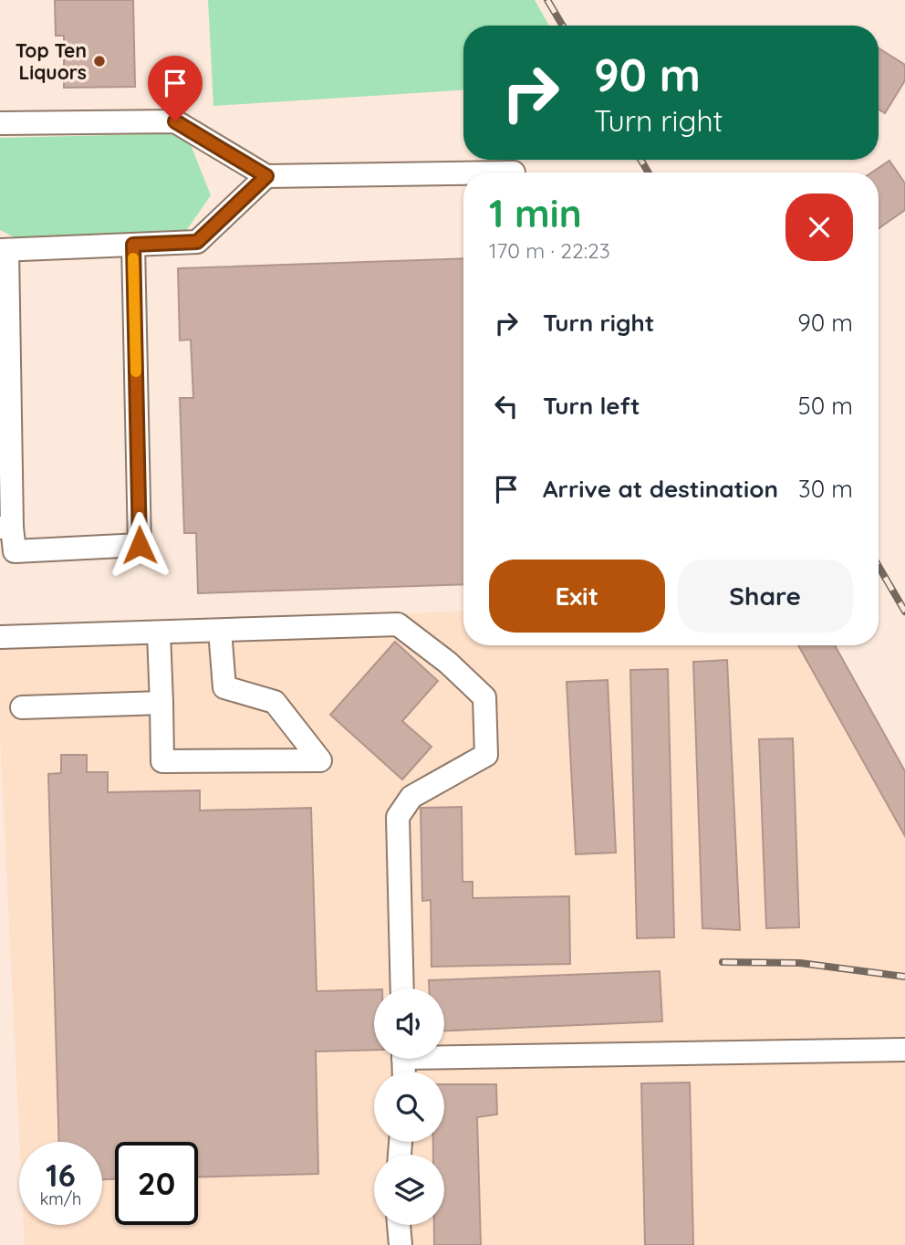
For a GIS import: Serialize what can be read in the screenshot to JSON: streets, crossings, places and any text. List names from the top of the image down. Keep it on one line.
{"places":["Top Ten Liquors"],"page":{"turn":["90 m","Turn right"],"heading":["1 min","170 m · 22:23"],"list":[{"name":"Turn right","value":"90 m"},{"name":"Turn left","value":"50 m"},{"name":"Arrive at destination","value":"30 m"}],"buttons":["Exit","Share"],"speed":"16 km/h","limit":"20"}}
